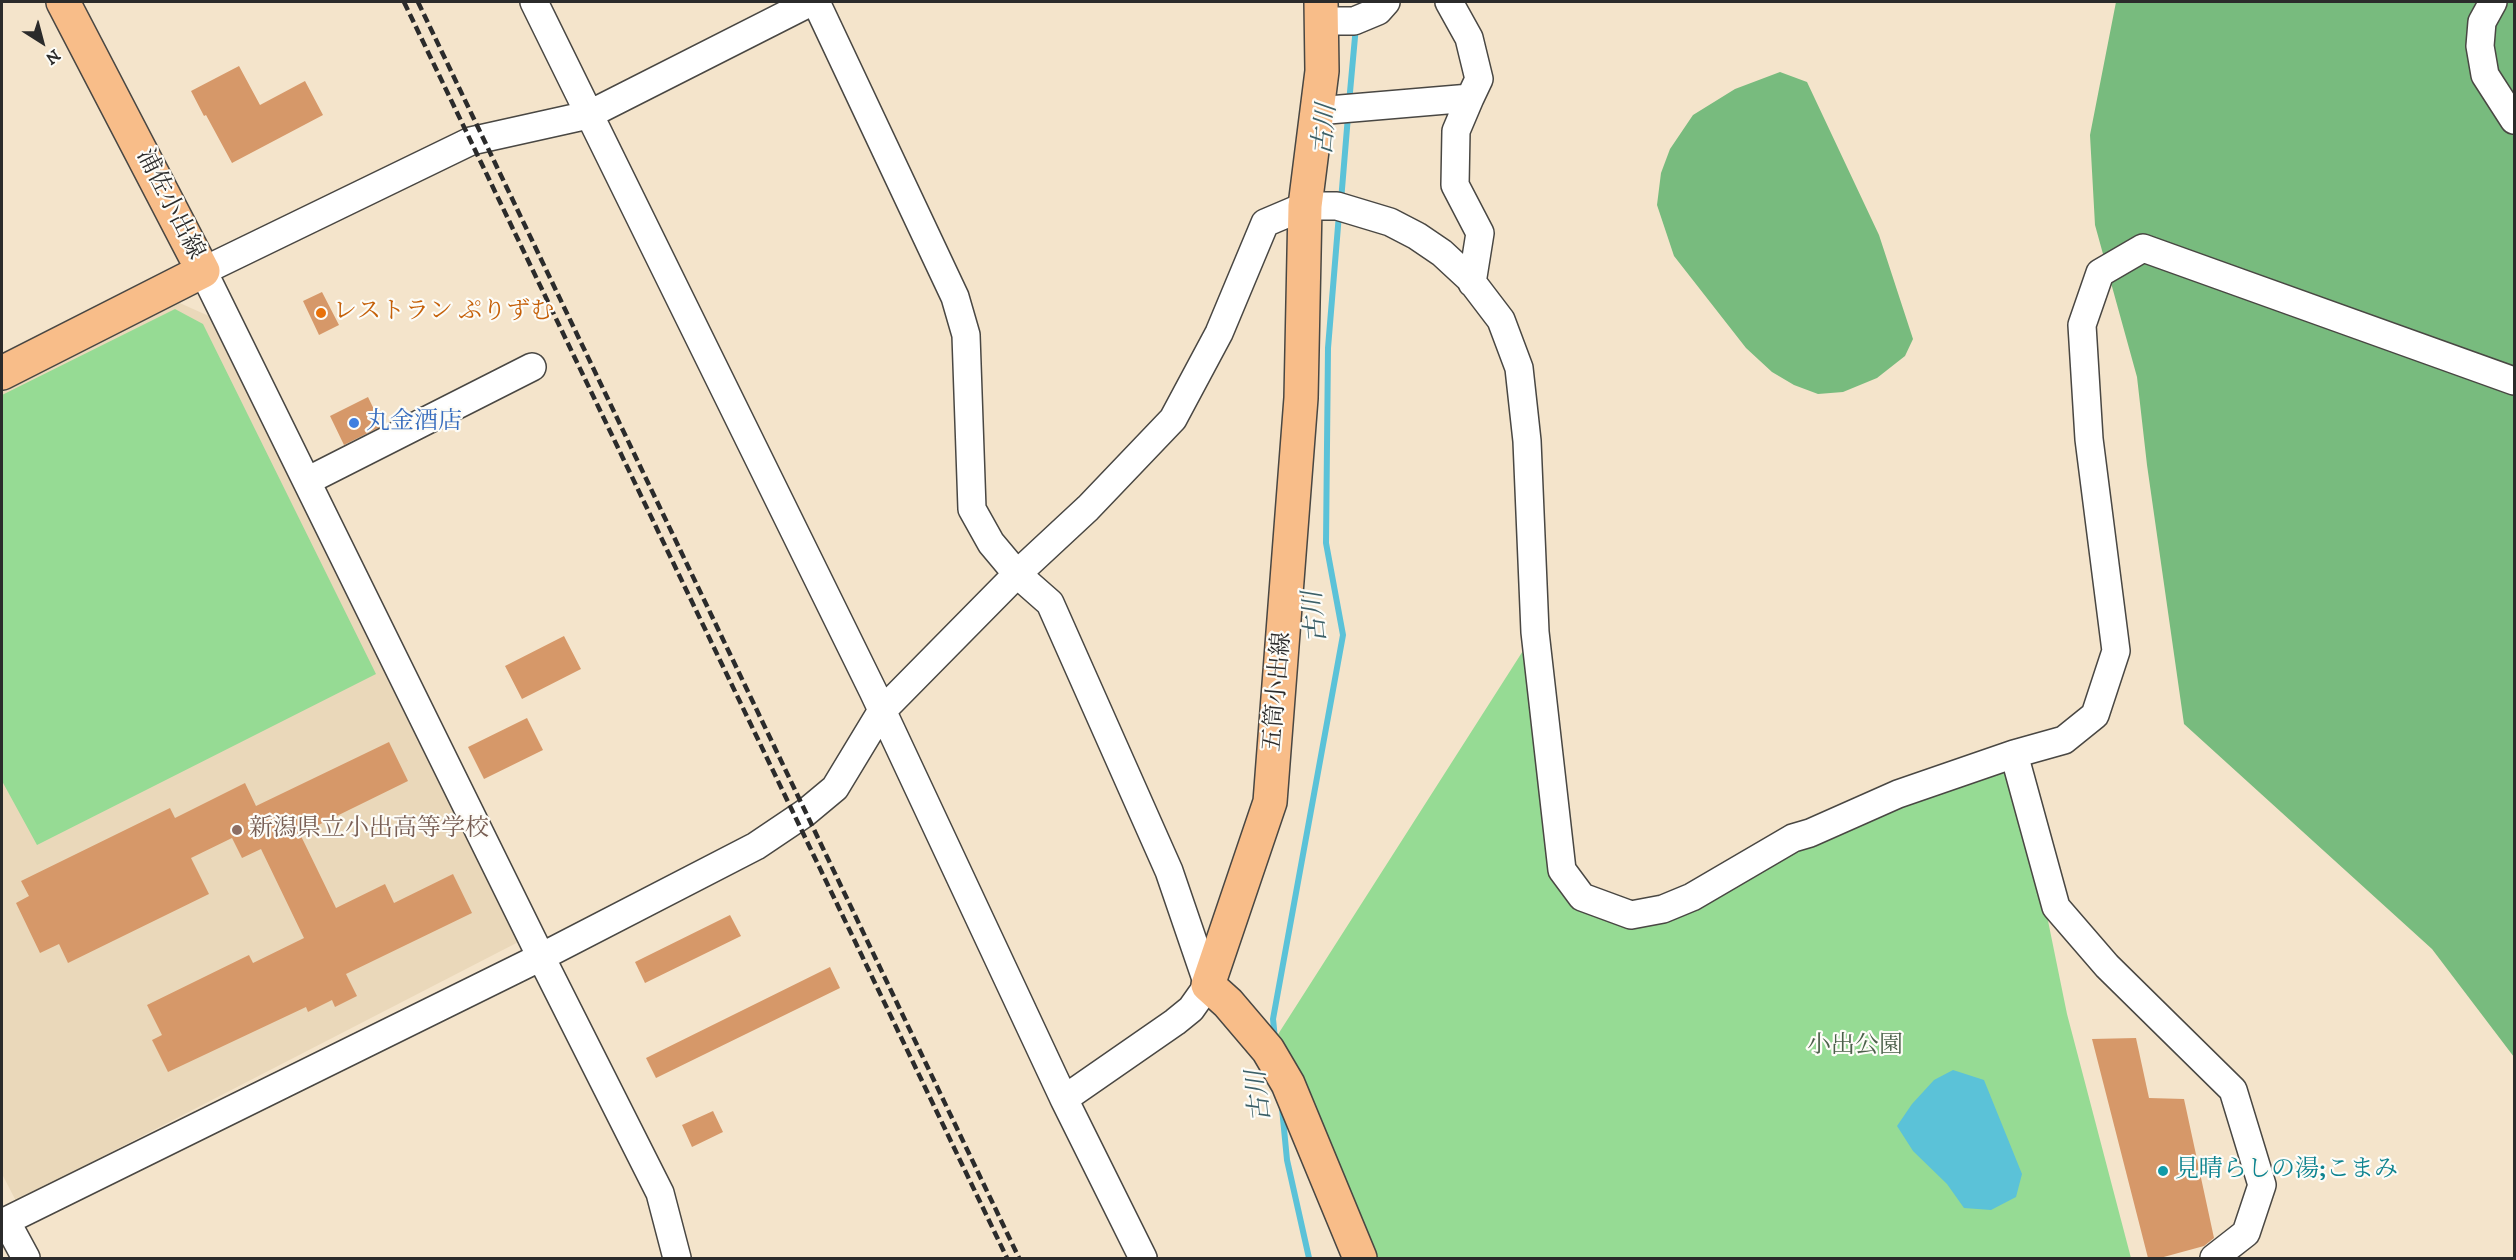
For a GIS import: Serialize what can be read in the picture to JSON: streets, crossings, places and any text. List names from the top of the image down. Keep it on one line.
{"streets":{"main road":["浦佐小出線","五筒小出線"]},"water":["古川"],"parks":["小出公園"],"places":["レストラン ぷりずむ","丸金酒店","新潟県立小出高等学校","見晴らしの湯;こまみ"],"north":"bottom right"}
